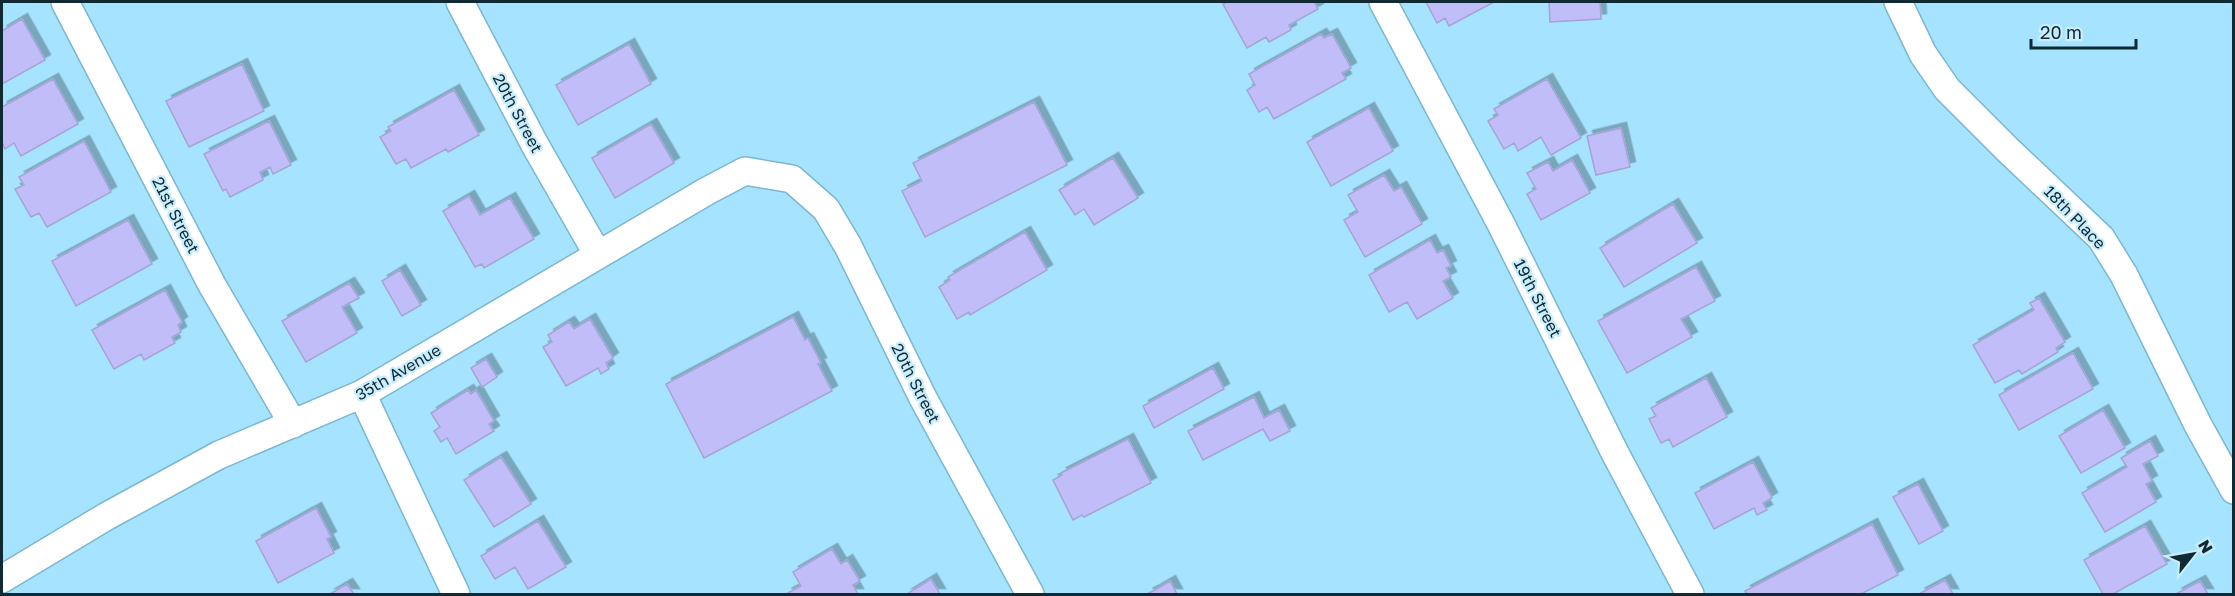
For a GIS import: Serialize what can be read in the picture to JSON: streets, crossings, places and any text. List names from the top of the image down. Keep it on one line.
{"streets":{"street":["20th Street","21st Street","18th Place","19th Street","35th Avenue"]},"crossings":[["20th Street","35th Avenue"],["21st Street","35th Avenue"]],"scale_bar":"20 m","north":"top right"}
